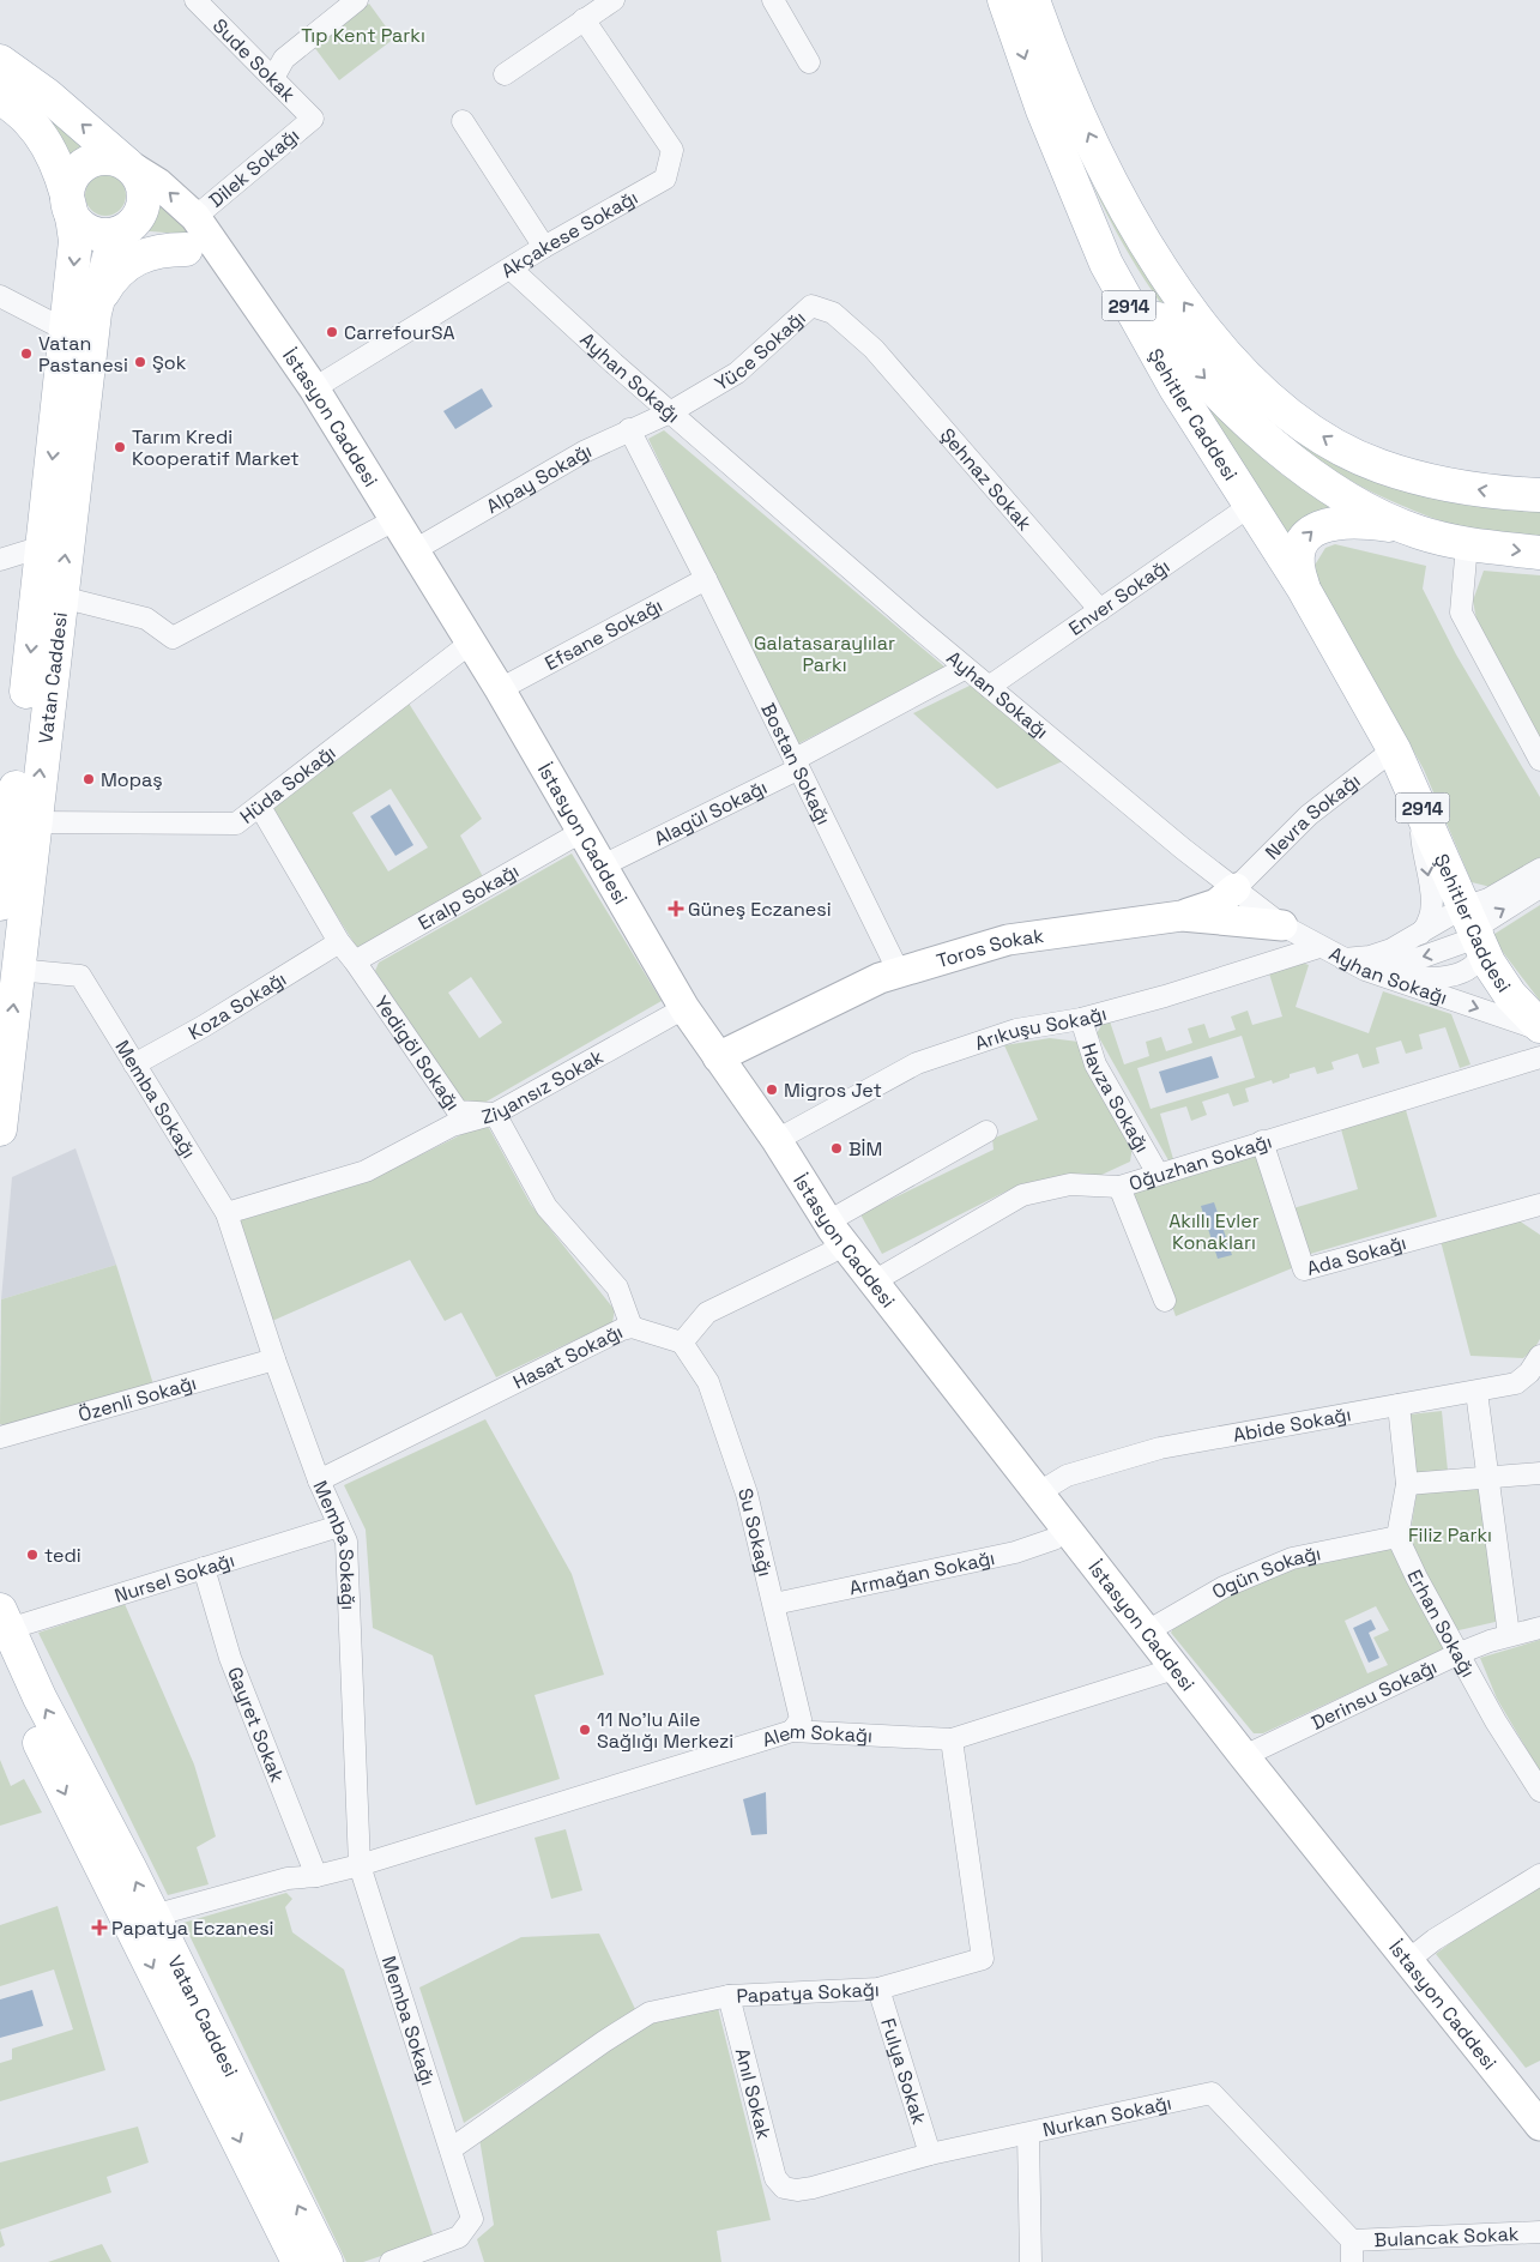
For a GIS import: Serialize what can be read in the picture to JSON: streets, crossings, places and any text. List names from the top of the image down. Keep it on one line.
{"streets":{"main road":["2914","Şehitler Caddesi","Vatan Caddesi"],"street":["Sude Sokak","Dilek Sokağı","Akçakese Sokağı","Yüce Sokağı","Ayhan Sokağı","İstasyon Caddesi","Alpay Sokağı","Şehnaz Sokak","Enver Sokağı","Efsane Sokağı","Bostan Sokağı","Hüda Sokağı","Alagül Sokağı","Nevra Sokağı","Eralp Sokağı","Toros Sokak","Koza Sokağı","Arıkuşu Sokağı","Yedigöl Sokağı","Ziyansız Sokak","Havza Sokağı","Memba Sokağı","Oğuzhan Sokağı","Ada Sokağı","Hasat Sokağı","Özenli Sokağı","Abide Sokağı","Su Sokağı","Armağan Sokağı","Ogün Sokağı","Nursel Sokağı","Erhan Sokağı","Derinsu Sokağı","Gayret Sokak","Alem Sokağı","Papatya Sokağı","Fulya Sokak","Anıl Sokak","Nurkan Sokağı","Bulancak Sokak"]},"crossings":[["Sude Sokak","Dilek Sokağı"],["Dilek Sokağı","İstasyon Caddesi"],["Akçakese Sokağı","Ayhan Sokağı"],["Akçakese Sokağı","İstasyon Caddesi"],["Yüce Sokağı","Ayhan Sokağı"],["Yüce Sokağı","Alpay Sokağı"],["Yüce Sokağı","Şehnaz Sokak"],["Ayhan Sokağı","Şehitler Caddesi"],["Ayhan Sokağı","Alpay Sokağı"],["Ayhan Sokağı","Enver Sokağı"],["Ayhan Sokağı","Alagül Sokağı"],["Ayhan Sokağı","Nevra Sokağı"],["Ayhan Sokağı","Toros Sokak"],["Ayhan Sokağı","Arıkuşu Sokağı"],["Şehitler Caddesi","Enver Sokağı"],["Şehitler Caddesi","Nevra Sokağı"],["İstasyon Caddesi","Alpay Sokağı"],["İstasyon Caddesi","Efsane Sokağı"],["İstasyon Caddesi","Vatan Caddesi"],["İstasyon Caddesi","Hüda Sokağı"],["İstasyon Caddesi","Alagül Sokağı"],["İstasyon Caddesi","Eralp Sokağı"],["İstasyon Caddesi","Toros Sokak"],["İstasyon Caddesi","Arıkuşu Sokağı"],["İstasyon Caddesi","Ziyansız Sokak"],["İstasyon Caddesi","Oğuzhan Sokağı"],["İstasyon Caddesi","Abide Sokağı"],["İstasyon Caddesi","Armağan Sokağı"],["İstasyon Caddesi","Ogün Sokağı"],["İstasyon Caddesi","Derinsu Sokağı"],["İstasyon Caddesi","Alem Sokağı"],["Alpay Sokağı","Bostan Sokağı"],["Şehnaz Sokak","Enver Sokağı"],["Efsane Sokağı","Bostan Sokağı"],["Vatan Caddesi","Hüda Sokağı"],["Vatan Caddesi","Memba Sokağı"],["Vatan Caddesi","Nursel Sokağı"],["Vatan Caddesi","Alem Sokağı"],["Bostan Sokağı","Alagül Sokağı"],["Bostan Sokağı","Toros Sokak"],["Hüda Sokağı","Yedigöl Sokağı"],["Eralp Sokağı","Yedigöl Sokağı"],["Koza Sokağı","Yedigöl Sokağı"],["Koza Sokağı","Memba Sokağı"],["Arıkuşu Sokağı","Havza Sokağı"],["Yedigöl Sokağı","Ziyansız Sokak"],["Ziyansız Sokak","Memba Sokağı"],["Havza Sokağı","Oğuzhan Sokağı"],["Memba Sokağı","Hasat Sokağı"],["Memba Sokağı","Özenli Sokağı"],["Memba Sokağı","Nursel Sokağı"],["Memba Sokağı","Alem Sokağı"],["Memba Sokağı","Papatya Sokağı"],["Oğuzhan Sokağı","Ada Sokağı"],["Hasat Sokağı","Su Sokağı"],["Su Sokağı","Armağan Sokağı"],["Su Sokağı","Alem Sokağı"],["Ogün Sokağı","Erhan Sokağı"],["Nursel Sokağı","Gayret Sokak"],["Erhan Sokağı","Derinsu Sokağı"],["Gayret Sokak","Alem Sokağı"],["Alem Sokağı","Papatya Sokağı"],["Papatya Sokağı","Fulya Sokak"],["Papatya Sokağı","Anıl Sokak"],["Fulya Sokak","Nurkan Sokağı"],["Anıl Sokak","Nurkan Sokağı"],["Nurkan Sokağı","Bulancak Sokak"]],"parks":["Tıp Kent Parkı","Galatasaraylılar Parkı","Akıllı Evler Konakları","Filiz Parkı"],"places":{"other":["CarrefourSA","Vatan Pastanesi","Şok","Tarım Kredi Kooperatif Market","Mopaş","Migros Jet","BİM","tedi","11 No'lu Aile Sağlığı Merkezi"],"health":["Güneş Eczanesi","Papatya Eczanesi"]}}
